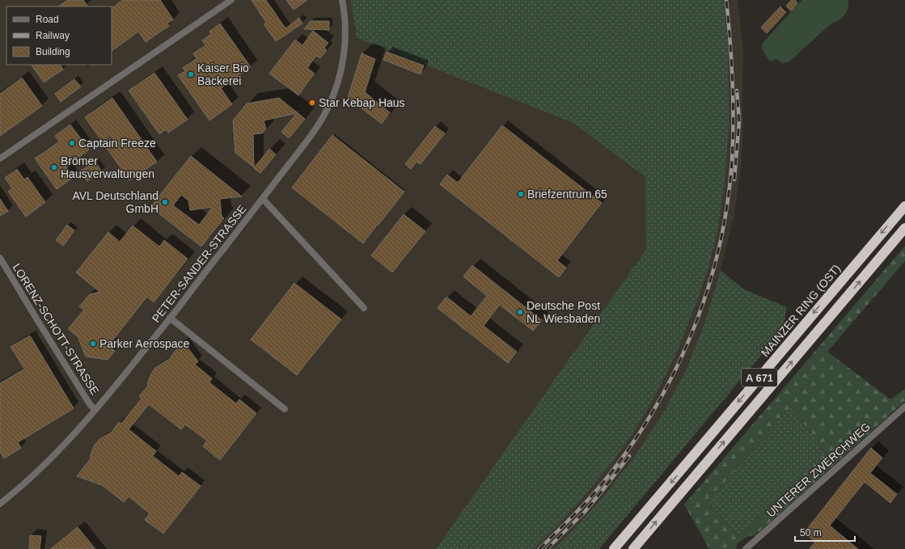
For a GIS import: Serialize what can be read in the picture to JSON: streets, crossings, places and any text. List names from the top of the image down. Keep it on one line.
{"streets":{"highway":["MAINZER RING (OST)","A 671"],"street":["PETER-SANDER-STRASSE","LORENZ-SCHOTT-STRASSE","UNTERER ZWERCHWEG"]},"crossings":[["PETER-SANDER-STRASSE","LORENZ-SCHOTT-STRASSE"]],"places":["Kaiser Bio Bäckerei","Star Kebap Haus","Captain Freeze","Brömer Hausverwaltungen","Briefzentrum 65","AVL Deutschland GmbH","Deutsche Post NL Wiesbaden","Parker Aerospace"],"legend":["Road","Railway","Building"],"scale_bar":"50 m"}
